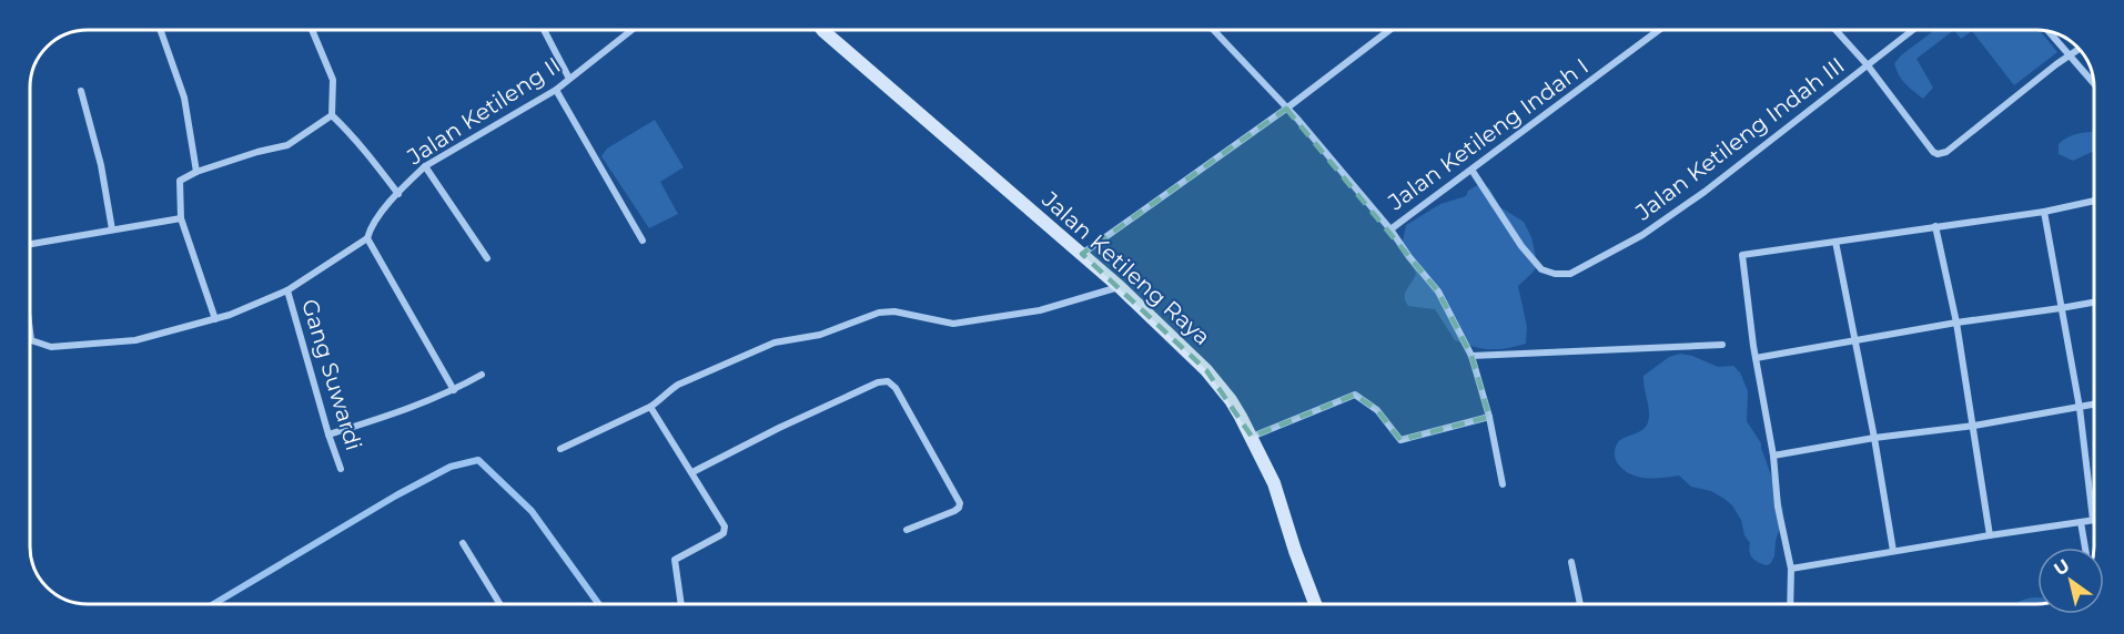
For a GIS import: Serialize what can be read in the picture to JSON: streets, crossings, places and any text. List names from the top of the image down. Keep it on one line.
{"streets":{"main road":["Jalan Ketileng Raya"],"street":["Jalan Ketileng II","Jalan Ketileng Indah I","Jalan Ketileng Indah III","Gang Suwardi"]},"crossings":[["Jalan Ketileng II","Gang Suwardi"],["Jalan Ketileng Indah I","Jalan Ketileng Indah III"]],"north":"top left"}
